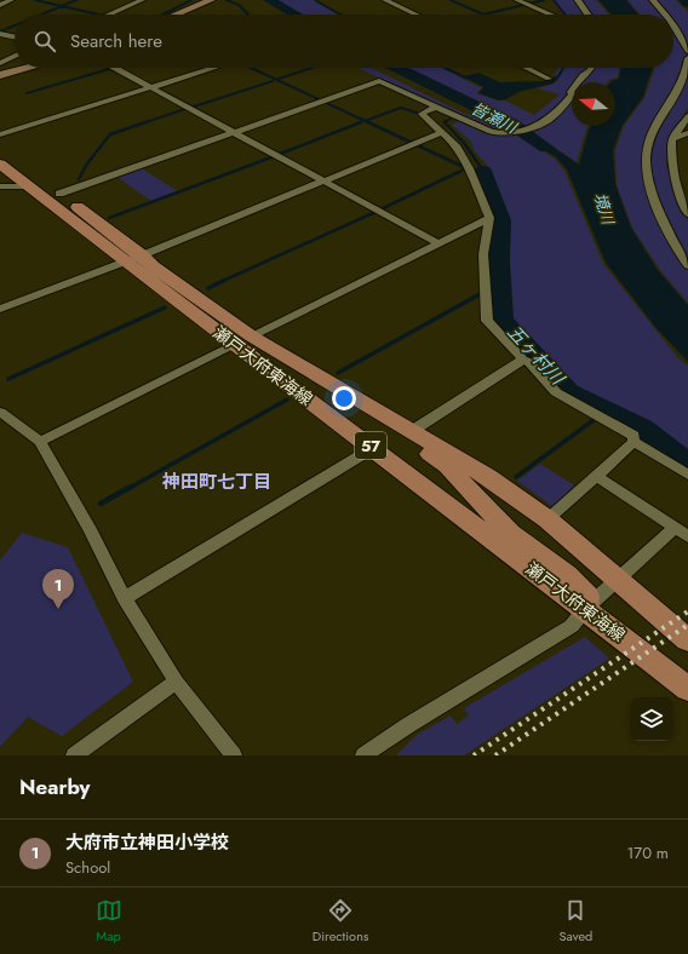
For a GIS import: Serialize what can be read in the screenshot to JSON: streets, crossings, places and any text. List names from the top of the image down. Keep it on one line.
{"streets":{"main road":["瀬戸大府東海線","57"]},"crossings":[["瀬戸大府東海線","57"]],"districts":["神田町七丁目"],"water":["皆瀬川","境川","五ヶ村川"],"north":"left","page":{"search":"Search here","pins":"1","heading":"Nearby","list":[{"mark":"1","name":"大府市立神田小学校","note":"School","value":"170 m"}],"nav":["Map","Directions","Saved"]}}
